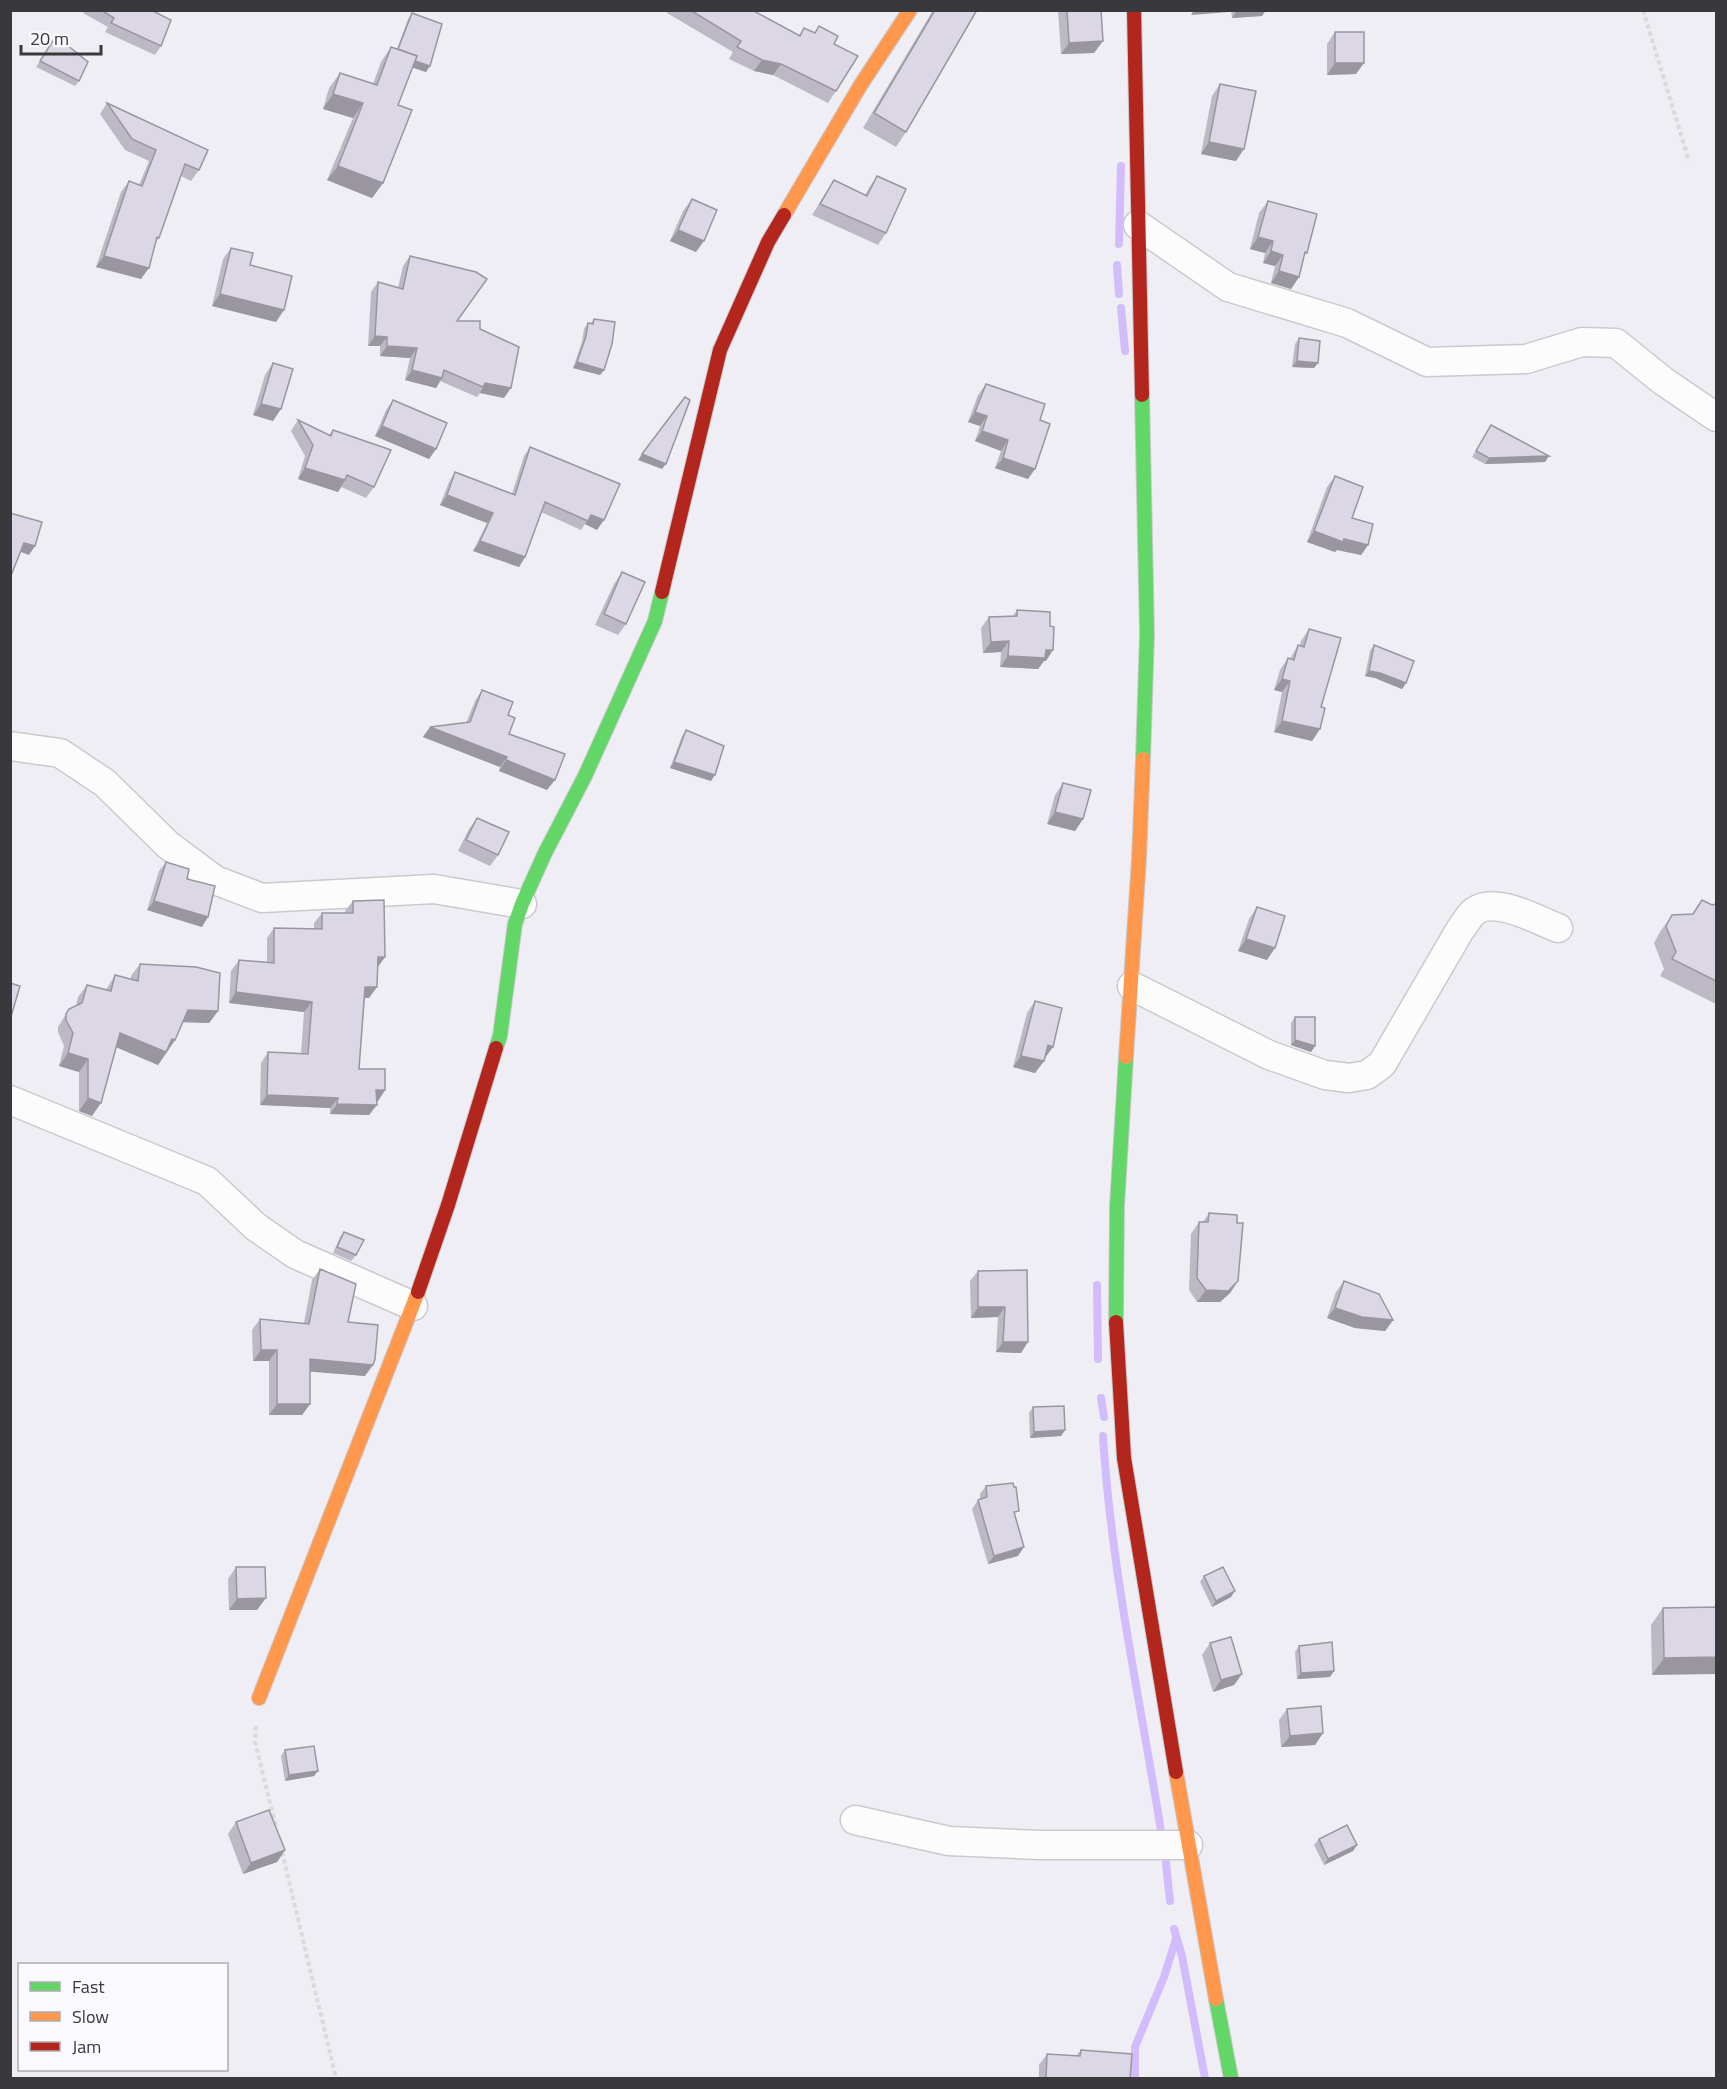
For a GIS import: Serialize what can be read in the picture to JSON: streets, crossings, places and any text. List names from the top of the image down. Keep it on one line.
{"legend":["Fast","Slow","Jam"],"scale_bar":"20 m"}
